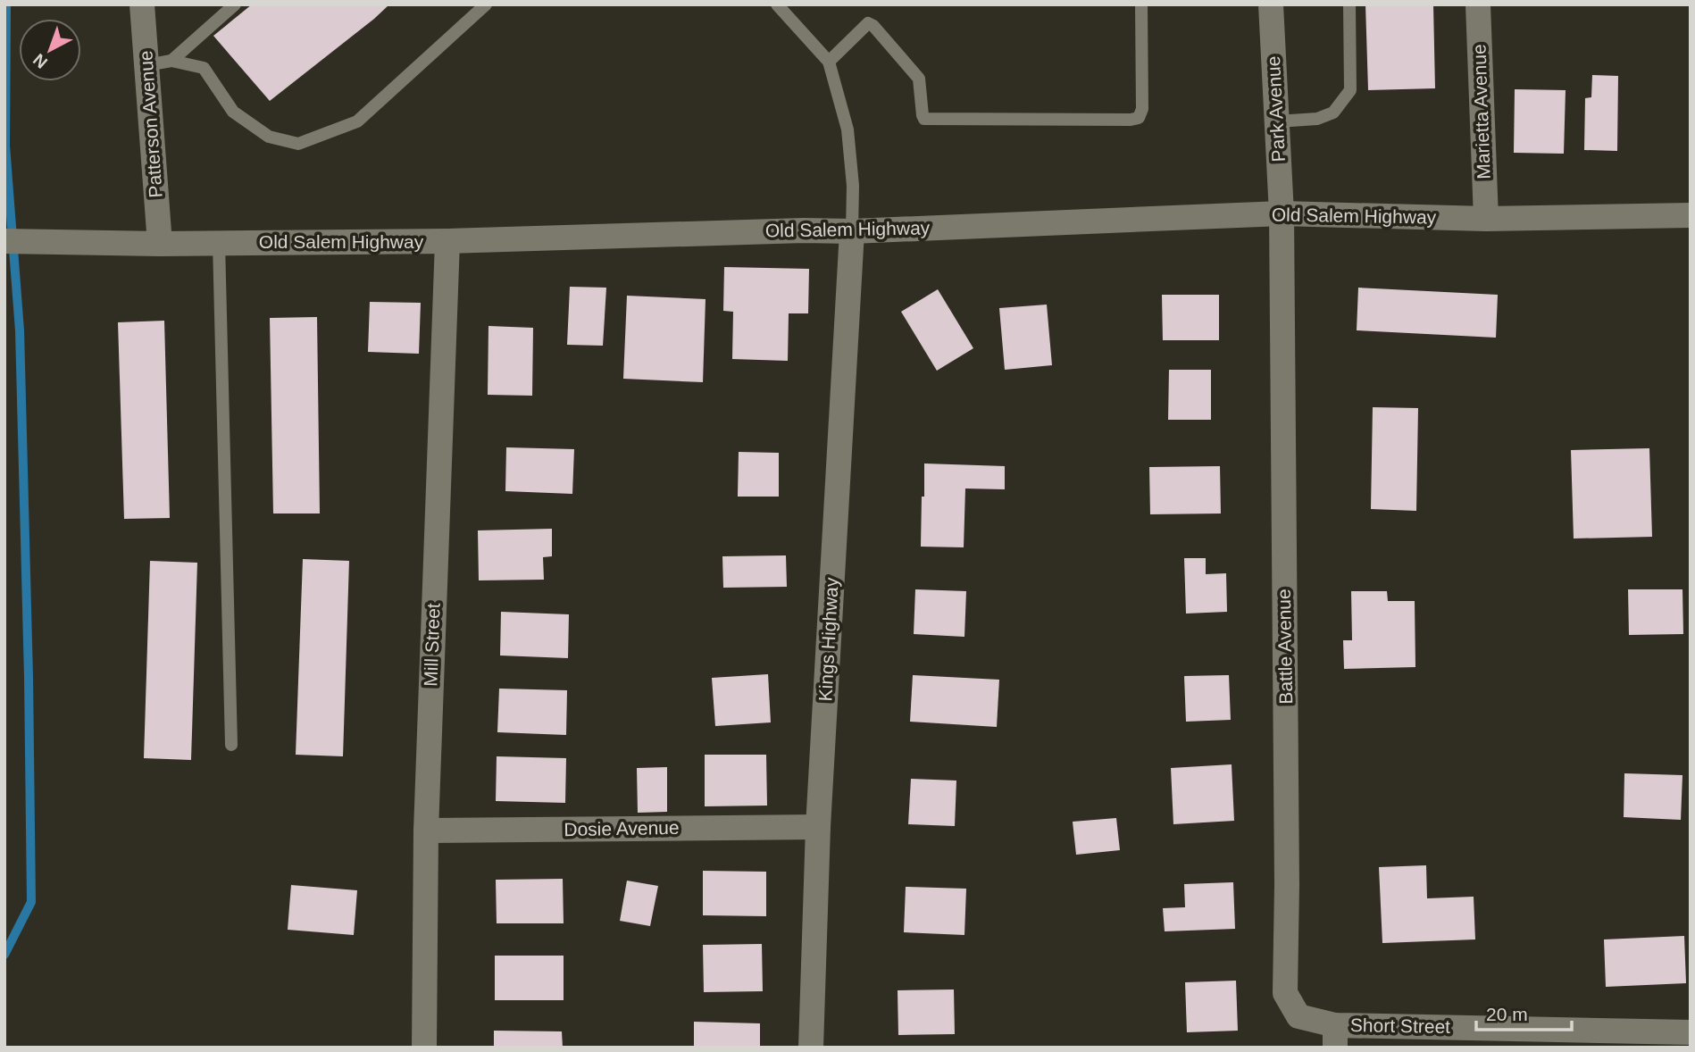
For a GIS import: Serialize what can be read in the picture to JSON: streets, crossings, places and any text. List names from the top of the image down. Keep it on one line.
{"streets":{"street":["Park Avenue","Marietta Avenue","Patterson Avenue","Old Salem Highway","Kings Highway","Mill Street","Battle Avenue","Dosie Avenue","Short Street"]},"crossings":[["Park Avenue","Old Salem Highway"],["Park Avenue","Battle Avenue"],["Marietta Avenue","Old Salem Highway"],["Patterson Avenue","Old Salem Highway"],["Old Salem Highway","Kings Highway"],["Old Salem Highway","Mill Street"],["Old Salem Highway","Battle Avenue"],["Kings Highway","Dosie Avenue"],["Mill Street","Dosie Avenue"],["Battle Avenue","Short Street"]],"scale_bar":"20 m","north":"bottom left"}
